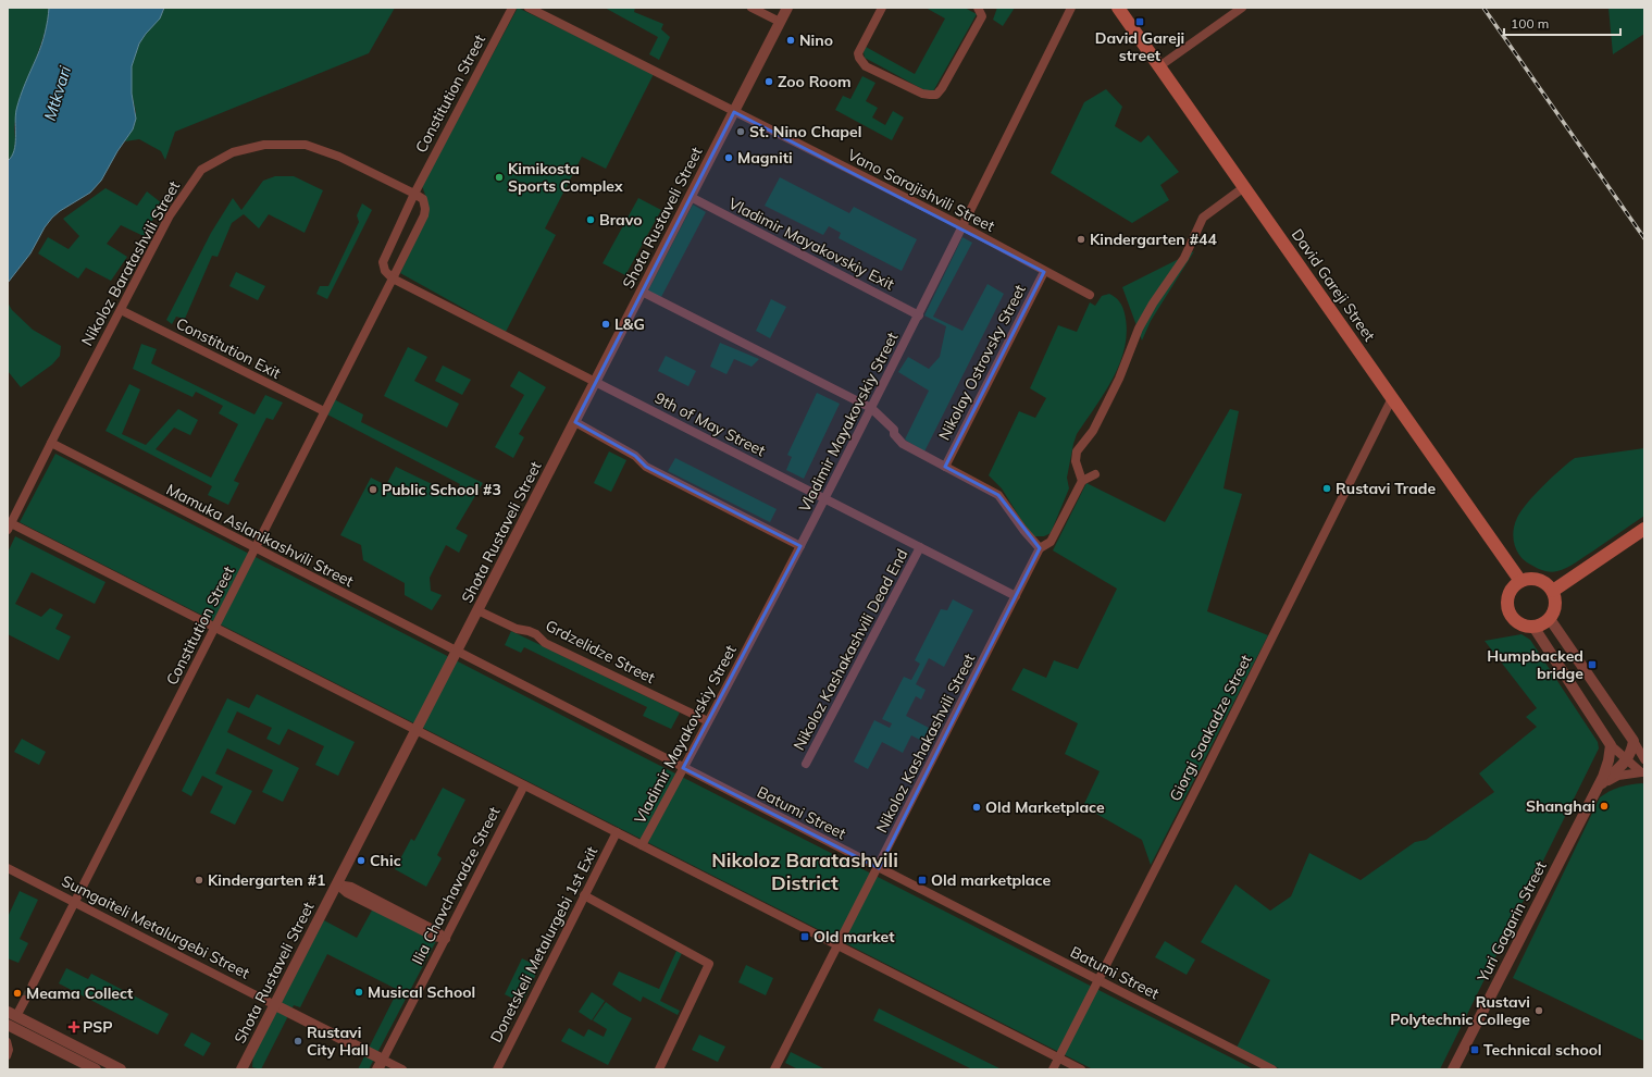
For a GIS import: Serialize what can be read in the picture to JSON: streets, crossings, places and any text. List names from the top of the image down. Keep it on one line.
{"streets":{"main road":["David Gareji Street"],"street":["Constitution Street","Vano Sarajishvili Street","Shota Rustaveli Street","Vladimir Mayakovskiy Exit","Nikoloz Baratashvili Street","Constitution Exit","Nikolay Ostrovsky Street","Vladimir Mayakovskiy Street","9th of May Street","Mamuka Aslanikashvili Street","Nikoloz Kashakashvili Dead End","Grdzelidze Street","Giorgi Saakadze Street","Nikoloz Kashakashvili Street","Batumi Street","Ilia Chavchavadze Street","Yuri Gagarin Street","Sumgaiteli Metalurgebi Street","Donetskeli Metalurgebi 1st Exit"]},"crossings":[["Constitution Street","Nikoloz Baratashvili Street"],["Constitution Street","Constitution Exit"],["Constitution Street","9th of May Street"],["Constitution Street","Mamuka Aslanikashvili Street"],["Constitution Street","Sumgaiteli Metalurgebi Street"],["Vano Sarajishvili Street","Shota Rustaveli Street"],["Vano Sarajishvili Street","Nikolay Ostrovsky Street"],["Vano Sarajishvili Street","Vladimir Mayakovskiy Street"],["Shota Rustaveli Street","Vladimir Mayakovskiy Exit"],["Shota Rustaveli Street","9th of May Street"],["Shota Rustaveli Street","Mamuka Aslanikashvili Street"],["Shota Rustaveli Street","Grdzelidze Street"],["Shota Rustaveli Street","Batumi Street"],["Shota Rustaveli Street","Sumgaiteli Metalurgebi Street"],["Vladimir Mayakovskiy Exit","Vladimir Mayakovskiy Street"],["Nikoloz Baratashvili Street","Constitution Exit"],["Nikoloz Baratashvili Street","Mamuka Aslanikashvili Street"],["David Gareji Street","Giorgi Saakadze Street"],["Vladimir Mayakovskiy Street","9th of May Street"],["Vladimir Mayakovskiy Street","Grdzelidze Street"],["Vladimir Mayakovskiy Street","Batumi Street"],["9th of May Street","Nikoloz Kashakashvili Dead End"],["9th of May Street","Nikoloz Kashakashvili Street"],["Mamuka Aslanikashvili Street","Batumi Street"],["Giorgi Saakadze Street","Batumi Street"],["Nikoloz Kashakashvili Street","Batumi Street"],["Ilia Chavchavadze Street","Sumgaiteli Metalurgebi Street"]],"districts":["Nikoloz Baratashvili District"],"water":["Mtkvari"],"places":{"transit":["David Gareji street","Humpbacked bridge","Old marketplace","Old market","Technical school"],"other":["Nino","Zoo Room","St. Nino Chapel","Magniti","Kimikosta Sports Complex","Bravo","Kindergarten #44","L&G","Rustavi Trade","Public School #3","Shanghai","Old Marketplace","Chic","Kindergarten #1","Musical School","Meama Collect","Rustavi Polytechnic College","Rustavi City Hall"],"health":["PSP"]},"scale_bar":"100 m"}
